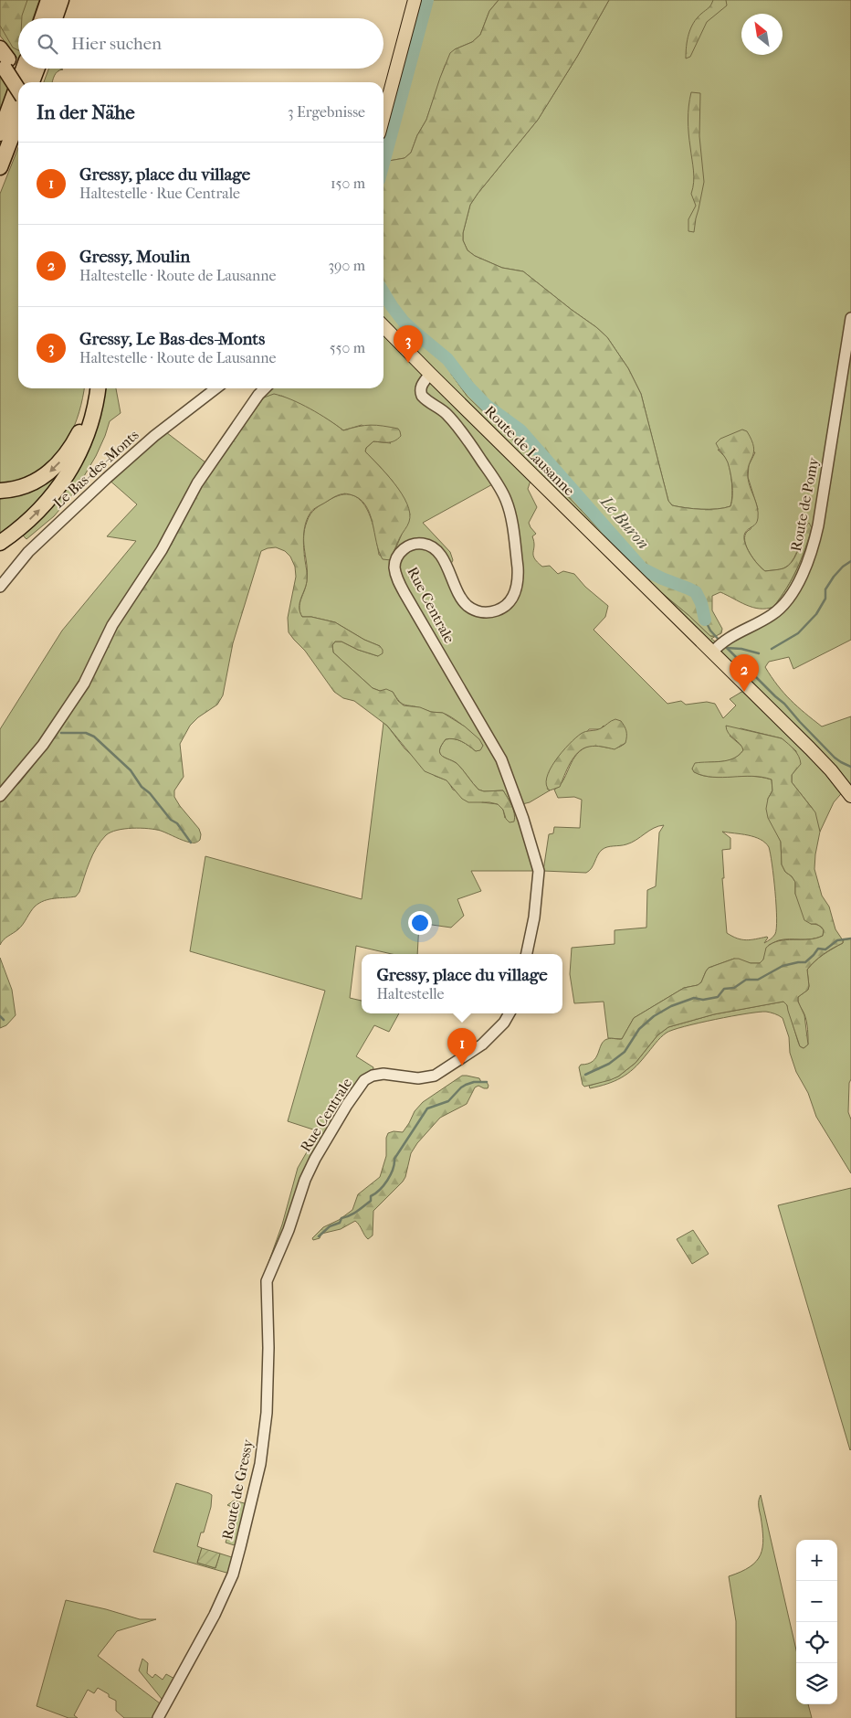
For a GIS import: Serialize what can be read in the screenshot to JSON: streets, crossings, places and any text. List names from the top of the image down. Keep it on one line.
{"streets":{"main road":["Route de Lausanne"],"street":["Le Bas-des-Monts","Route de Pomy","Rue Centrale","Route de Gressy"]},"crossings":[["Route de Lausanne","Route de Pomy"],["Route de Lausanne","Rue Centrale"],["Rue Centrale","Route de Gressy"]],"water":["Le Buron"],"north":"top left","page":{"search":"Hier suchen","heading":["In der Nähe","3 Ergebnisse"],"list":[{"mark":"1","name":"Gressy, place du village","note":"Haltestelle · Rue Centrale","value":"150 m"},{"mark":"2","name":"Gressy, Moulin","note":"Haltestelle · Route de Lausanne","value":"390 m"},{"mark":"3","name":"Gressy, Le Bas-des-Monts","note":"Haltestelle · Route de Lausanne","value":"550 m"}],"pins":["3","2","1"],"popup":["Gressy, place du village","Haltestelle"],"map_buttons":["+","−"]}}
